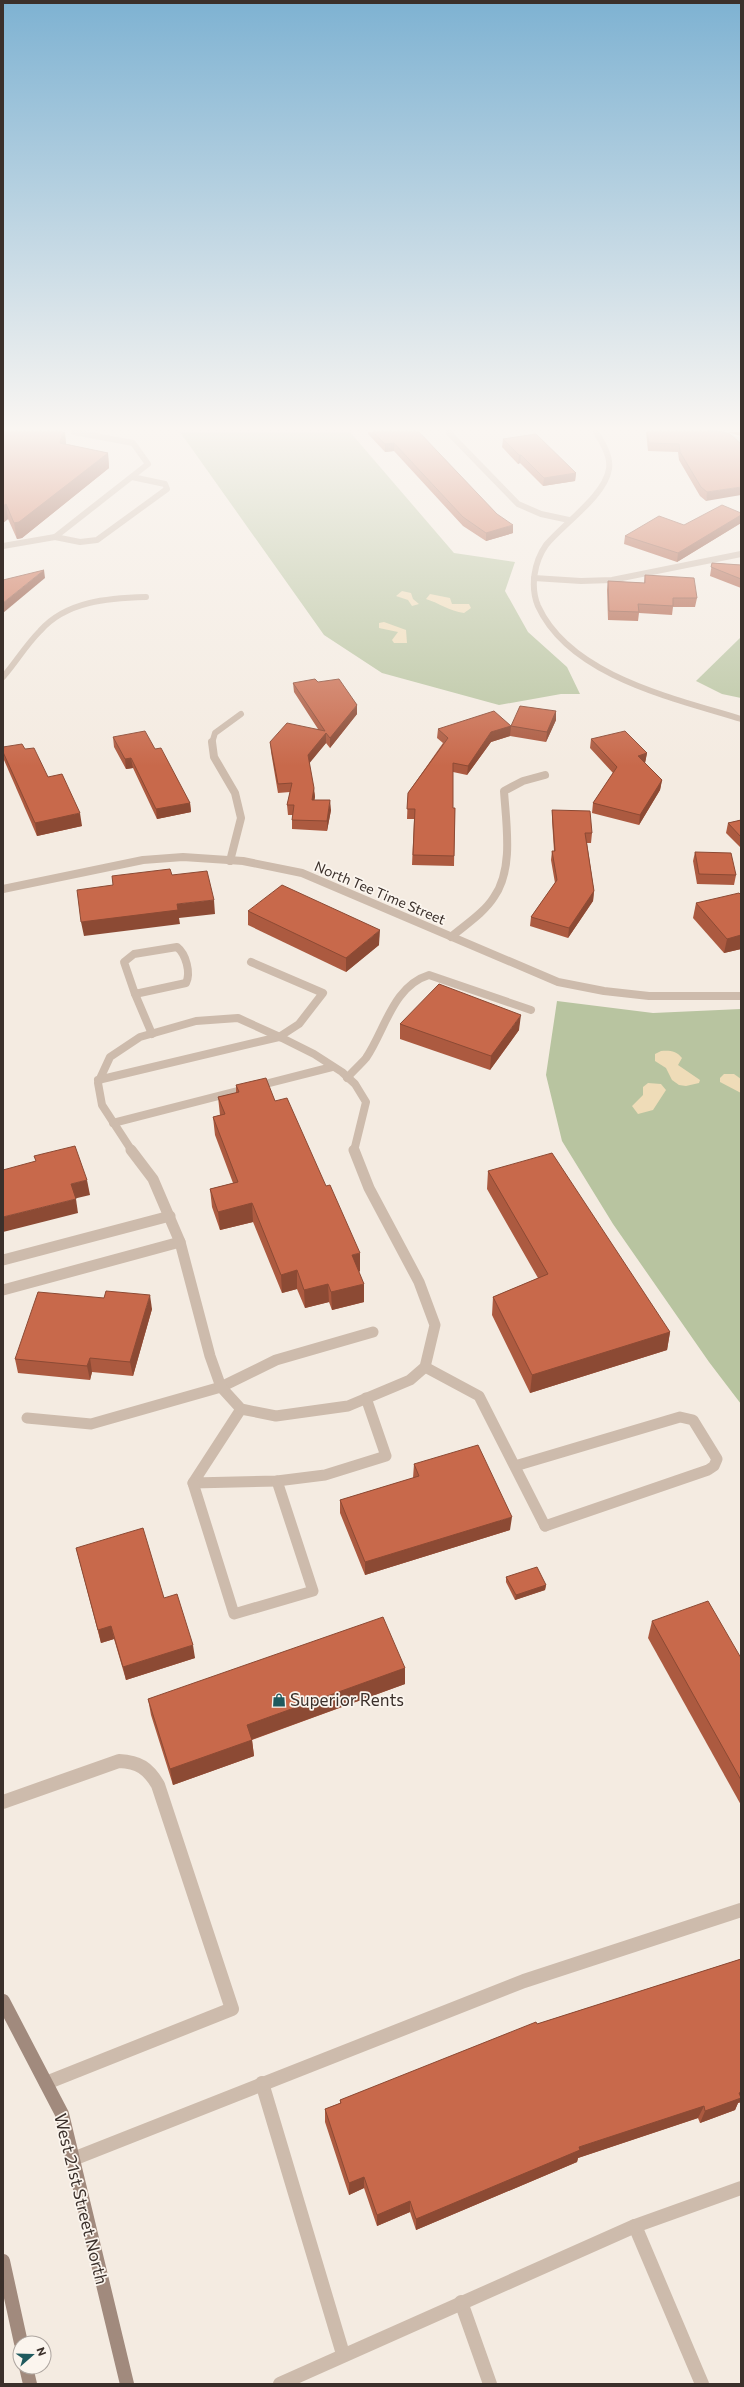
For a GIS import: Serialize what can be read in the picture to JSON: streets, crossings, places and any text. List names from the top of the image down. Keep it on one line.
{"streets":{"main road":["West 21st Street North"],"street":["North Tee Time Street"]},"places":{"shop":["Superior Rents"]},"north":"right"}
